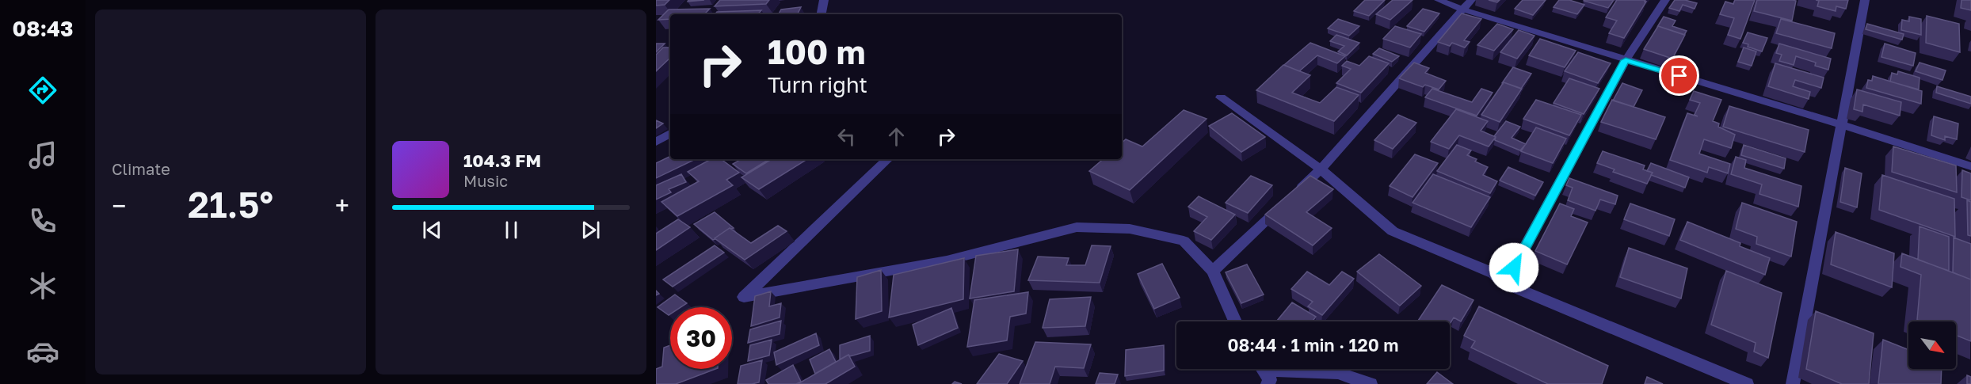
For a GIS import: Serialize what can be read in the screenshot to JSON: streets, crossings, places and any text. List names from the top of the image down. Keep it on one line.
{"north":"bottom right","page":{"tabs":"08:43","tile":"Climate","turn":["100 m","Turn right"],"song":["104.3 FM","Music"],"heat":["−","21.5°","+"],"limit":"30","trip":"08:44 · 1 min · 120 m"}}
